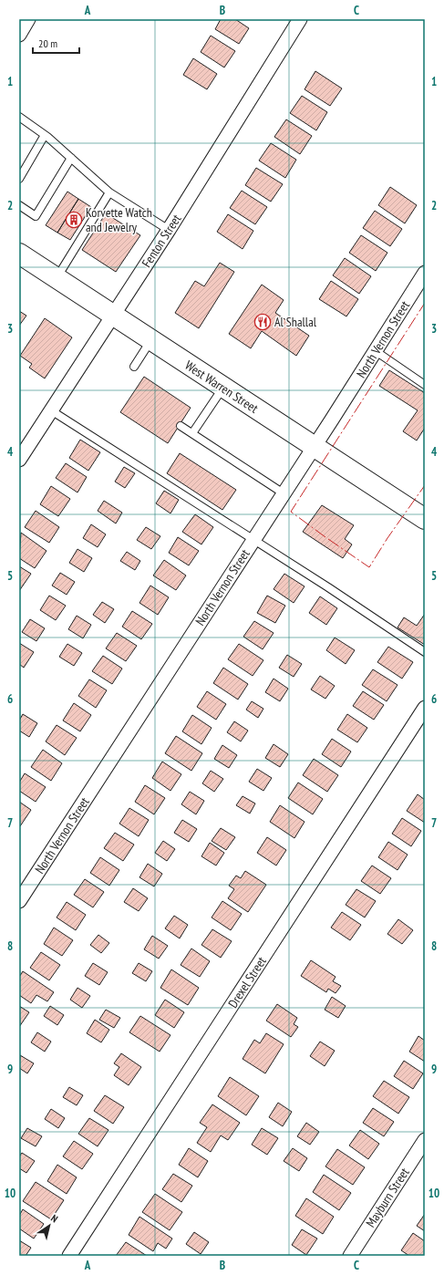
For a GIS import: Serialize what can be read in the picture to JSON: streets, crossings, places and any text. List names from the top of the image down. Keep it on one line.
{"streets":{"main road":["West Warren Street"],"street":["Fenton Street","North Vernon Street","Drexel Street","Mayburn Street"]},"crossings":[["Fenton Street","West Warren Street"],["North Vernon Street","West Warren Street"]],"places":{"building":["Korvette Watch and Jewelry"],"restaurant":["Al Shallal"]},"scale_bar":"20 m","north":"top right","grid":{"columns":["A","B","C"],"rows":["1","2","3","4","5","6","7","8","9","10"]}}
